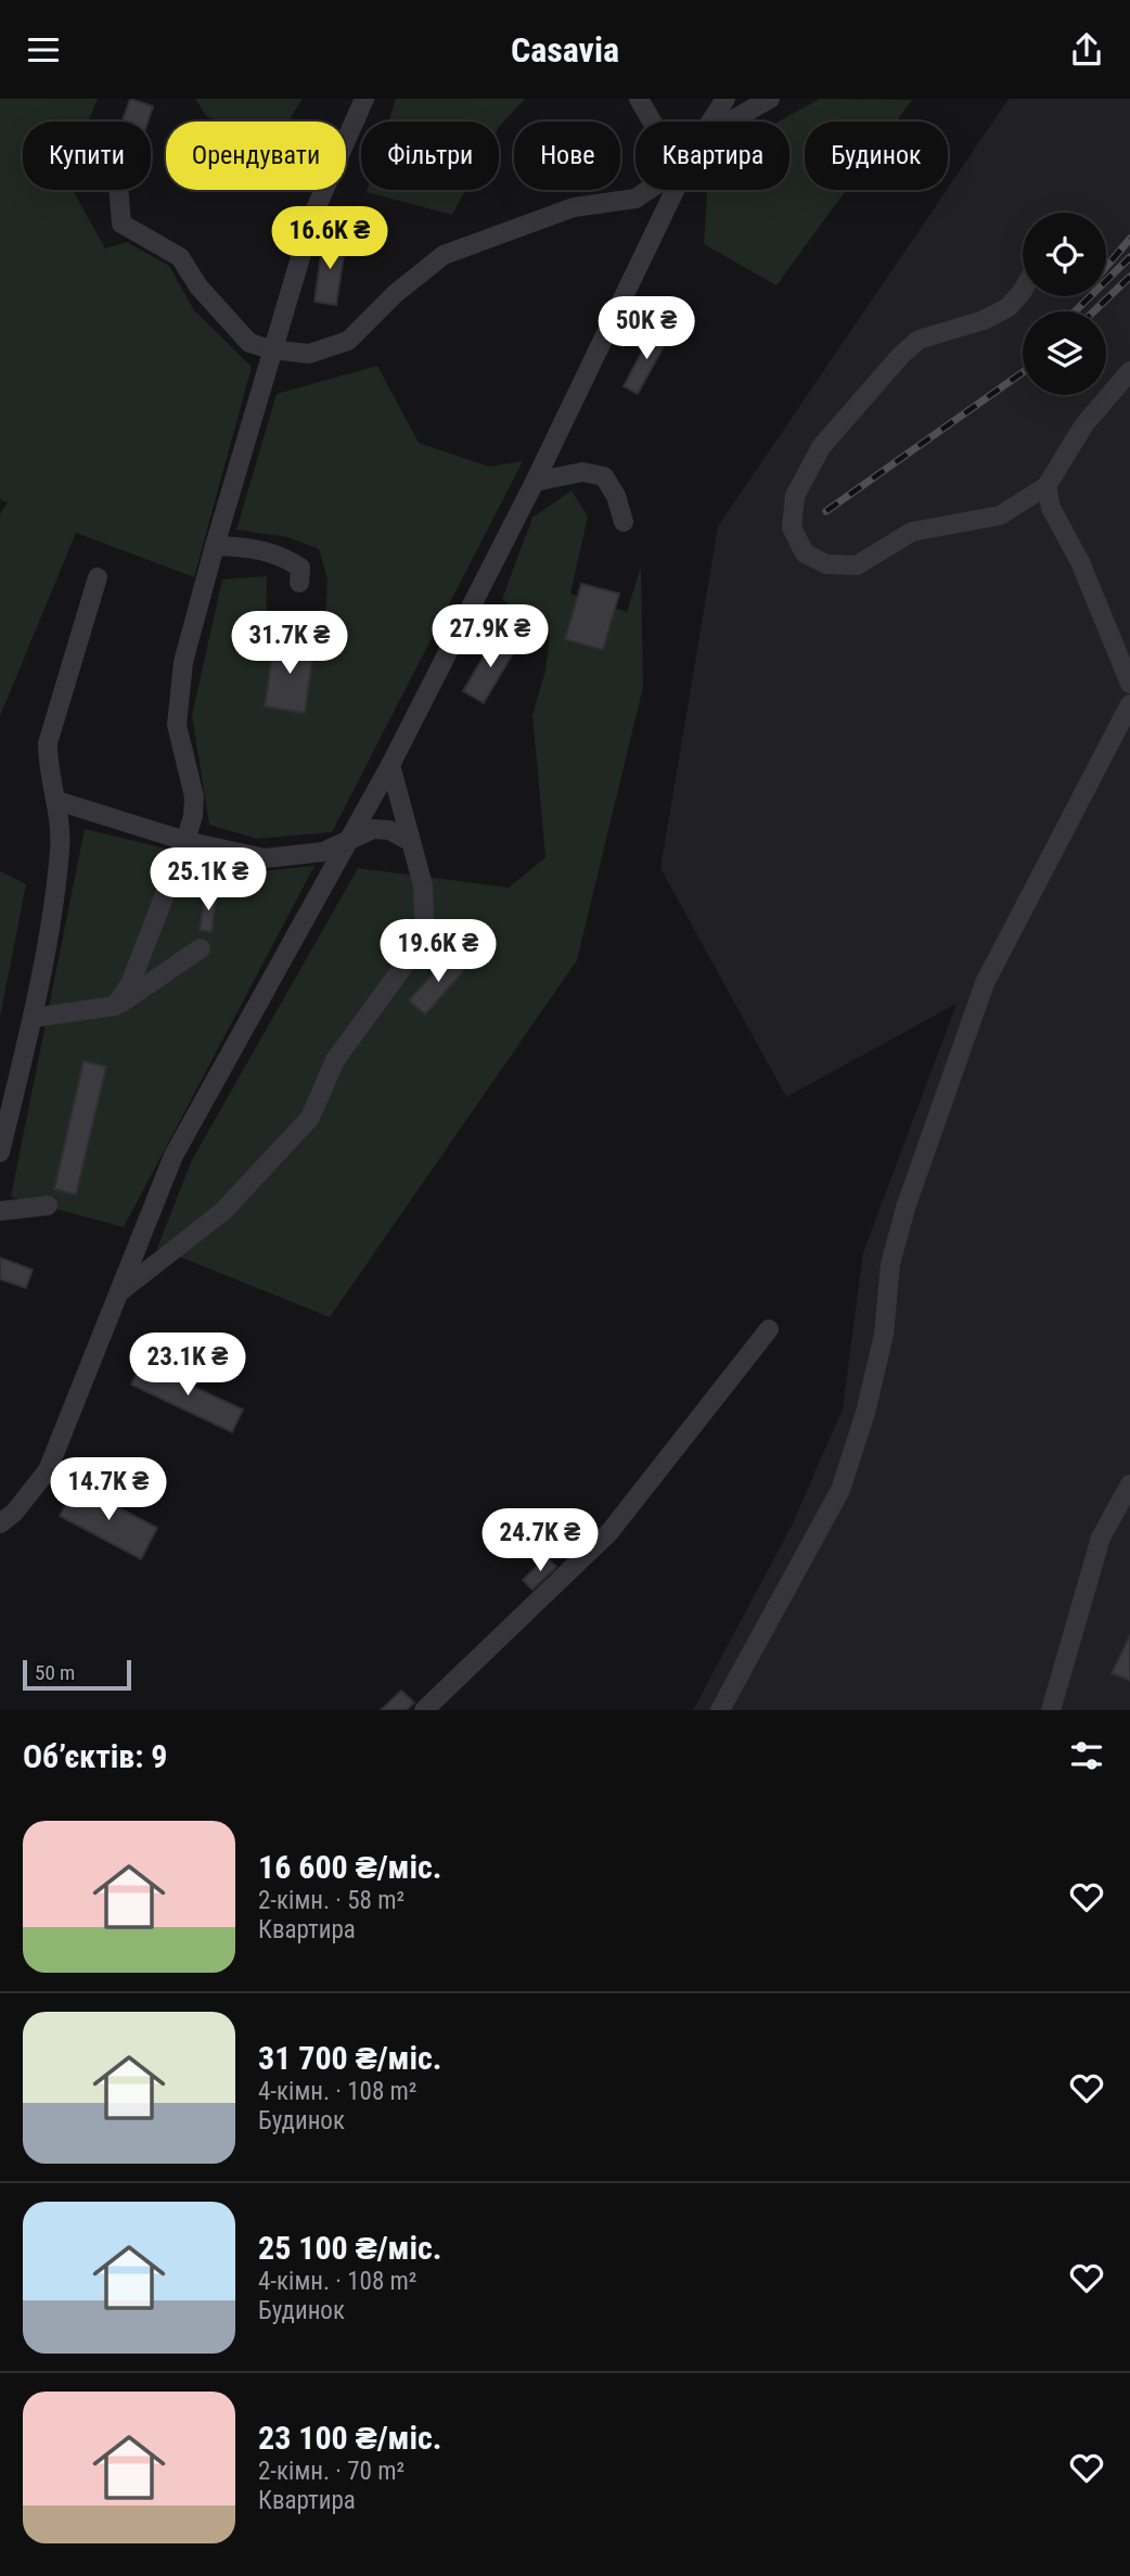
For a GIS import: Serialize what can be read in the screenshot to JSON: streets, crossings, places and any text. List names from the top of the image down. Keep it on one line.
{"scale_bar":"50 m","page":{"header":"Casavia","chip":["Купити","Орендувати","Фільтри","Нове","Квартира","Будинок"],"price":["16.6K ₴","50K ₴","27.9K ₴","31.7K ₴","25.1K ₴","19.6K ₴","23.1K ₴","14.7K ₴","24.7K ₴"],"scale":"50 m","heading":"Об’єктів: 9","list":[{"name":"16 600 ₴/міс.","note":"2-кімн. · 58 m² · Квартира"},{"name":"31 700 ₴/міс.","note":"4-кімн. · 108 m² · Будинок"},{"name":"25 100 ₴/міс.","note":"4-кімн. · 108 m² · Будинок"},{"name":"23 100 ₴/міс.","note":"2-кімн. · 70 m² · Квартира"}]}}
